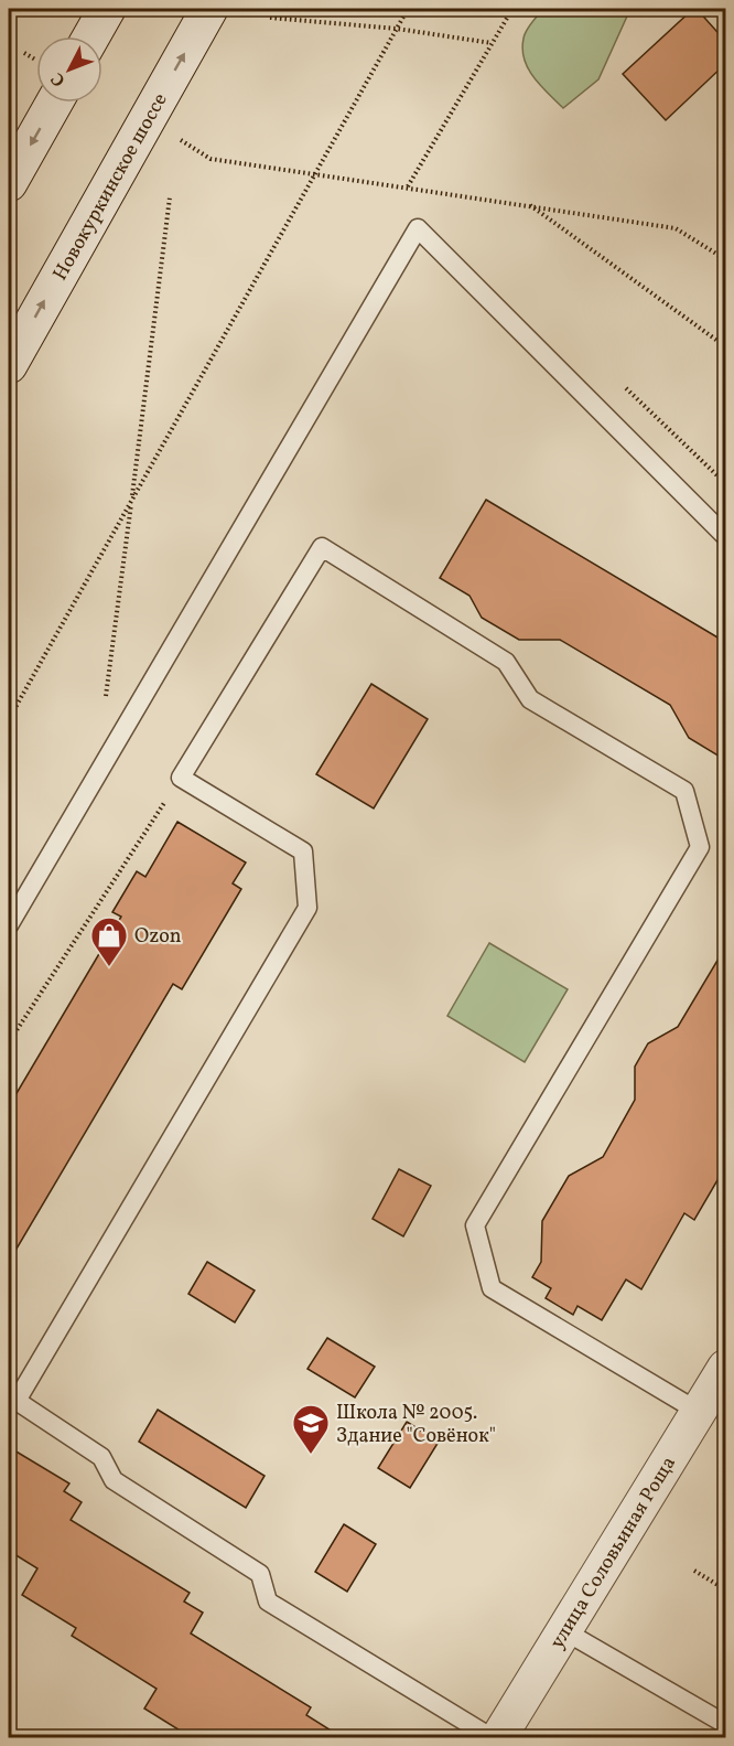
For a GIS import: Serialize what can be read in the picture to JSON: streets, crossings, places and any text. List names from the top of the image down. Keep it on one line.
{"streets":{"main road":["Новокуркинское шоссе"],"street":["улица Соловьиная Роща"]},"places":{"shop":["Ozon"],"school or university":["Школа № 2005. Здание \"Совёнок\""]},"north":"bottom left"}
